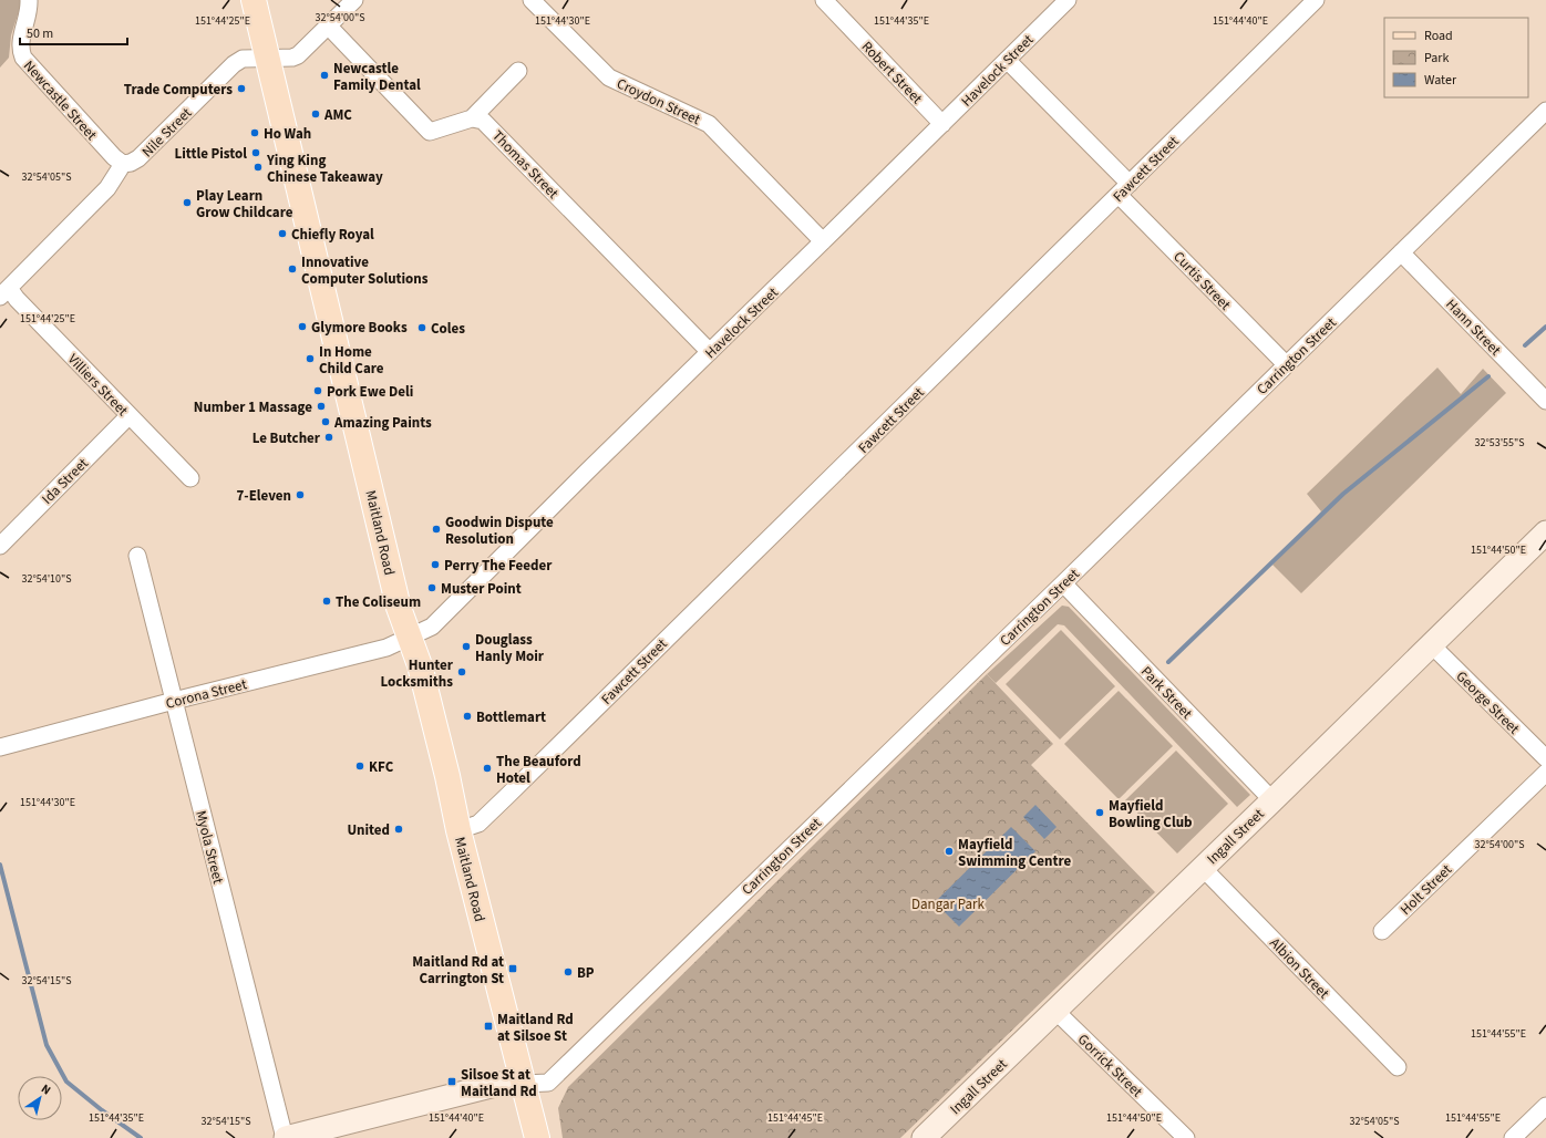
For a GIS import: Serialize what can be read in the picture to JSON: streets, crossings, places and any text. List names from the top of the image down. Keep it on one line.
{"streets":{"main road":["Maitland Road","Ingall Street"],"street":["Havelock Street","Robert Street","Newcastle Street","Croydon Street","Nile Street","Thomas Street","Fawcett Street","Curtis Street","Hann Street","Carrington Street","Villiers Street","Ida Street","Park Street","Corona Street","George Street","Myola Street","Holt Street","Albion Street","Gorrick Street"]},"crossings":[["Havelock Street","Robert Street"],["Havelock Street","Croydon Street"],["Havelock Street","Thomas Street"],["Havelock Street","Curtis Street"],["Havelock Street","Maitland Road"],["Havelock Street","Corona Street"],["Newcastle Street","Nile Street"],["Nile Street","Maitland Road"],["Fawcett Street","Curtis Street"],["Fawcett Street","Maitland Road"],["Curtis Street","Carrington Street"],["Hann Street","Carrington Street"],["Carrington Street","Maitland Road"],["Carrington Street","Park Street"],["Villiers Street","Ida Street"],["Maitland Road","Corona Street"],["Park Street","Ingall Street"],["Corona Street","Myola Street"],["George Street","Ingall Street"],["Ingall Street","Albion Street"],["Ingall Street","Gorrick Street"]],"parks":["Dangar Park"],"places":{"other":["Newcastle Family Dental","Trade Computers","AMC","Ho Wah","Little Pistol","Ying King Chinese Takeaway","Play Learn Grow Childcare","Chiefly Royal","Innovative Computer Solutions","Glymore Books","Coles","In Home Child Care","Pork Ewe Deli","Number 1 Massage","Amazing Paints","Le Butcher","7-Eleven","Goodwin Dispute Resolution","Perry The Feeder","Muster Point","The Coliseum","Douglass Hanly Moir","Hunter Locksmiths","Bottlemart","KFC","The Beauford Hotel","Mayfield Bowling Club","United","Mayfield Swimming Centre","BP"],"transit":["Maitland Rd at Carrington St","Maitland Rd at Silsoe St","Silsoe St at Maitland Rd"]},"legend":["Road","Park","Water"],"scale_bar":"50 m","north":"top right","coordinates":["32°54'00\"S","151°44'25\"E","151°44'30\"E","151°44'35\"E","151°44'40\"E","32°54'05\"S","32°53'55\"S","151°44'50\"E","32°54'10\"S","32°54'15\"S","151°44'55\"E","151°44'45\"E"]}
